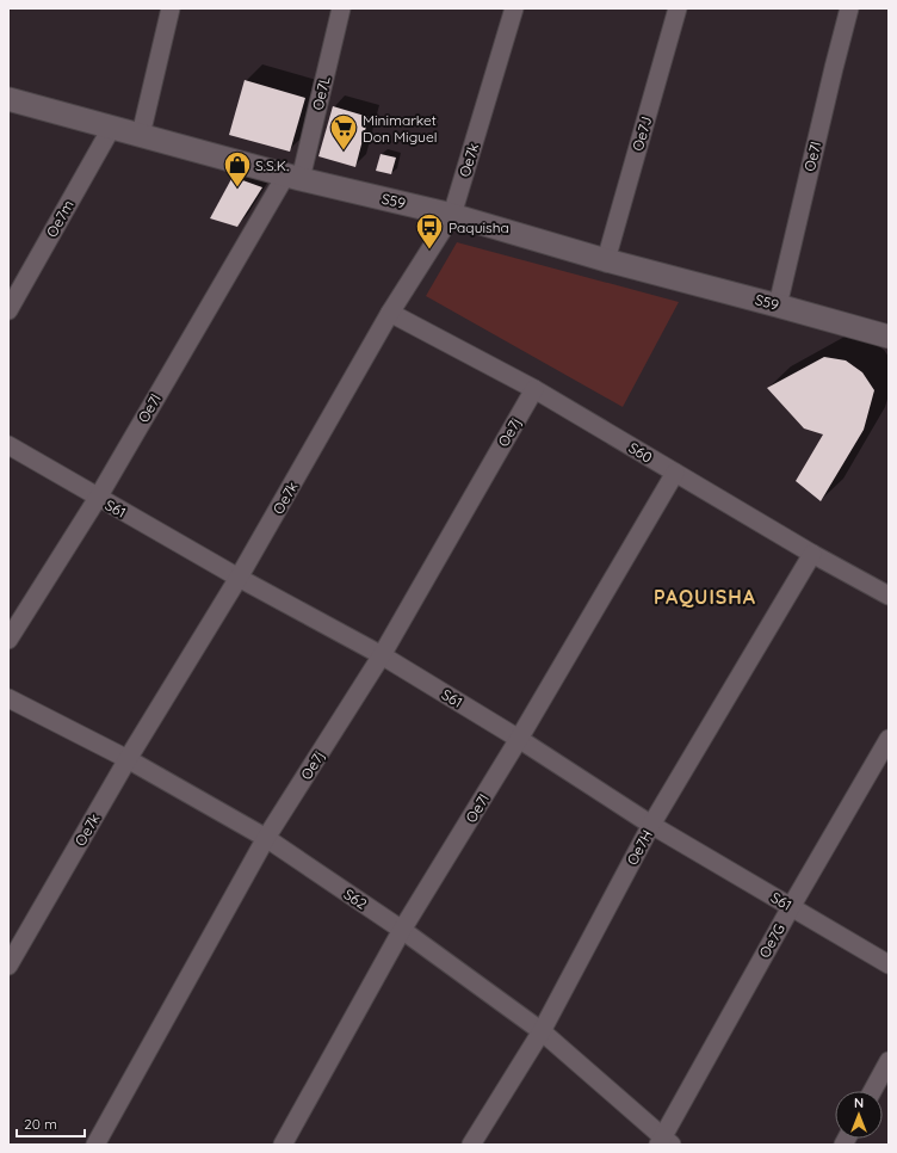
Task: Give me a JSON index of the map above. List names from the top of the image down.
{
  "streets": {
    "street": [
      "Oe7L",
      "Oe7J",
      "Oe7I",
      "Oe7k",
      "S59",
      "Oe7m",
      "Oe7l",
      "Oe7j",
      "S60",
      "S61",
      "Oe7H",
      "S62",
      "Oe7G"
    ]
  },
  "crossings": [
    ["Oe7L", "S59"],
    ["Oe7L", "Oe7l"],
    ["Oe7J", "S59"],
    ["Oe7I", "S59"],
    ["Oe7I", "S60"],
    ["Oe7I", "S61"],
    ["Oe7I", "S62"],
    ["Oe7k", "S59"],
    ["Oe7k", "S60"],
    ["Oe7k", "S61"],
    ["Oe7k", "S62"],
    ["S59", "Oe7m"],
    ["S59", "Oe7l"],
    ["Oe7l", "S61"],
    ["Oe7j", "S60"],
    ["Oe7j", "S61"],
    ["Oe7j", "S62"],
    ["S60", "Oe7H"],
    ["S61", "Oe7H"],
    ["S61", "Oe7G"],
    ["Oe7H", "S62"],
    ["S62", "Oe7G"]
  ],
  "districts": ["PAQUISHA"],
  "places": {
    "supermarket": ["Minimarket Don Miguel"],
    "shop": ["S.S.K."],
    "bus stop": ["Paquisha"]
  },
  "scale_bar": "20 m",
  "north": "top"
}
